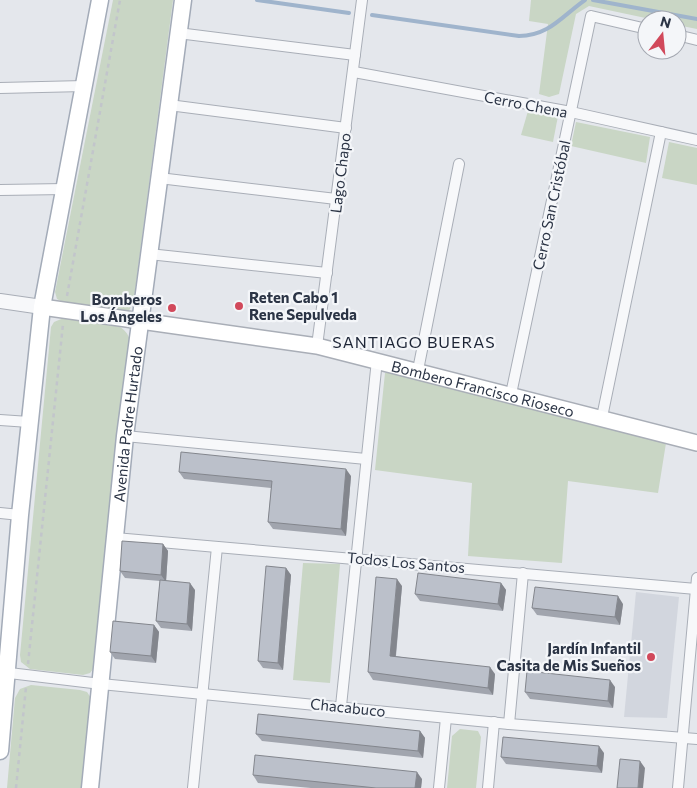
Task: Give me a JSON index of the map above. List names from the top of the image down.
{
  "streets": {
    "main road": ["Bombero Francisco Rioseco", "Avenida Padre Hurtado"],
    "street": [
      "Cerro Chena",
      "Lago Chapo",
      "Cerro San Cristóbal",
      "Todos Los Santos",
      "Chacabuco"
    ]
  },
  "crossings": [
    ["Cerro Chena", "Lago Chapo"],
    ["Cerro Chena", "Cerro San Cristóbal"],
    ["Lago Chapo", "Bombero Francisco Rioseco"],
    ["Cerro San Cristóbal", "Bombero Francisco Rioseco"],
    ["Bombero Francisco Rioseco", "Avenida Padre Hurtado"],
    ["Avenida Padre Hurtado", "Todos Los Santos"],
    ["Avenida Padre Hurtado", "Chacabuco"]
  ],
  "districts": ["SANTIAGO BUERAS"],
  "places": ["Reten Cabo 1 Rene Sepulveda", "Bomberos Los Ángeles", "Jardín Infantil Casita de Mis Sueños"],
  "north": "top"
}
